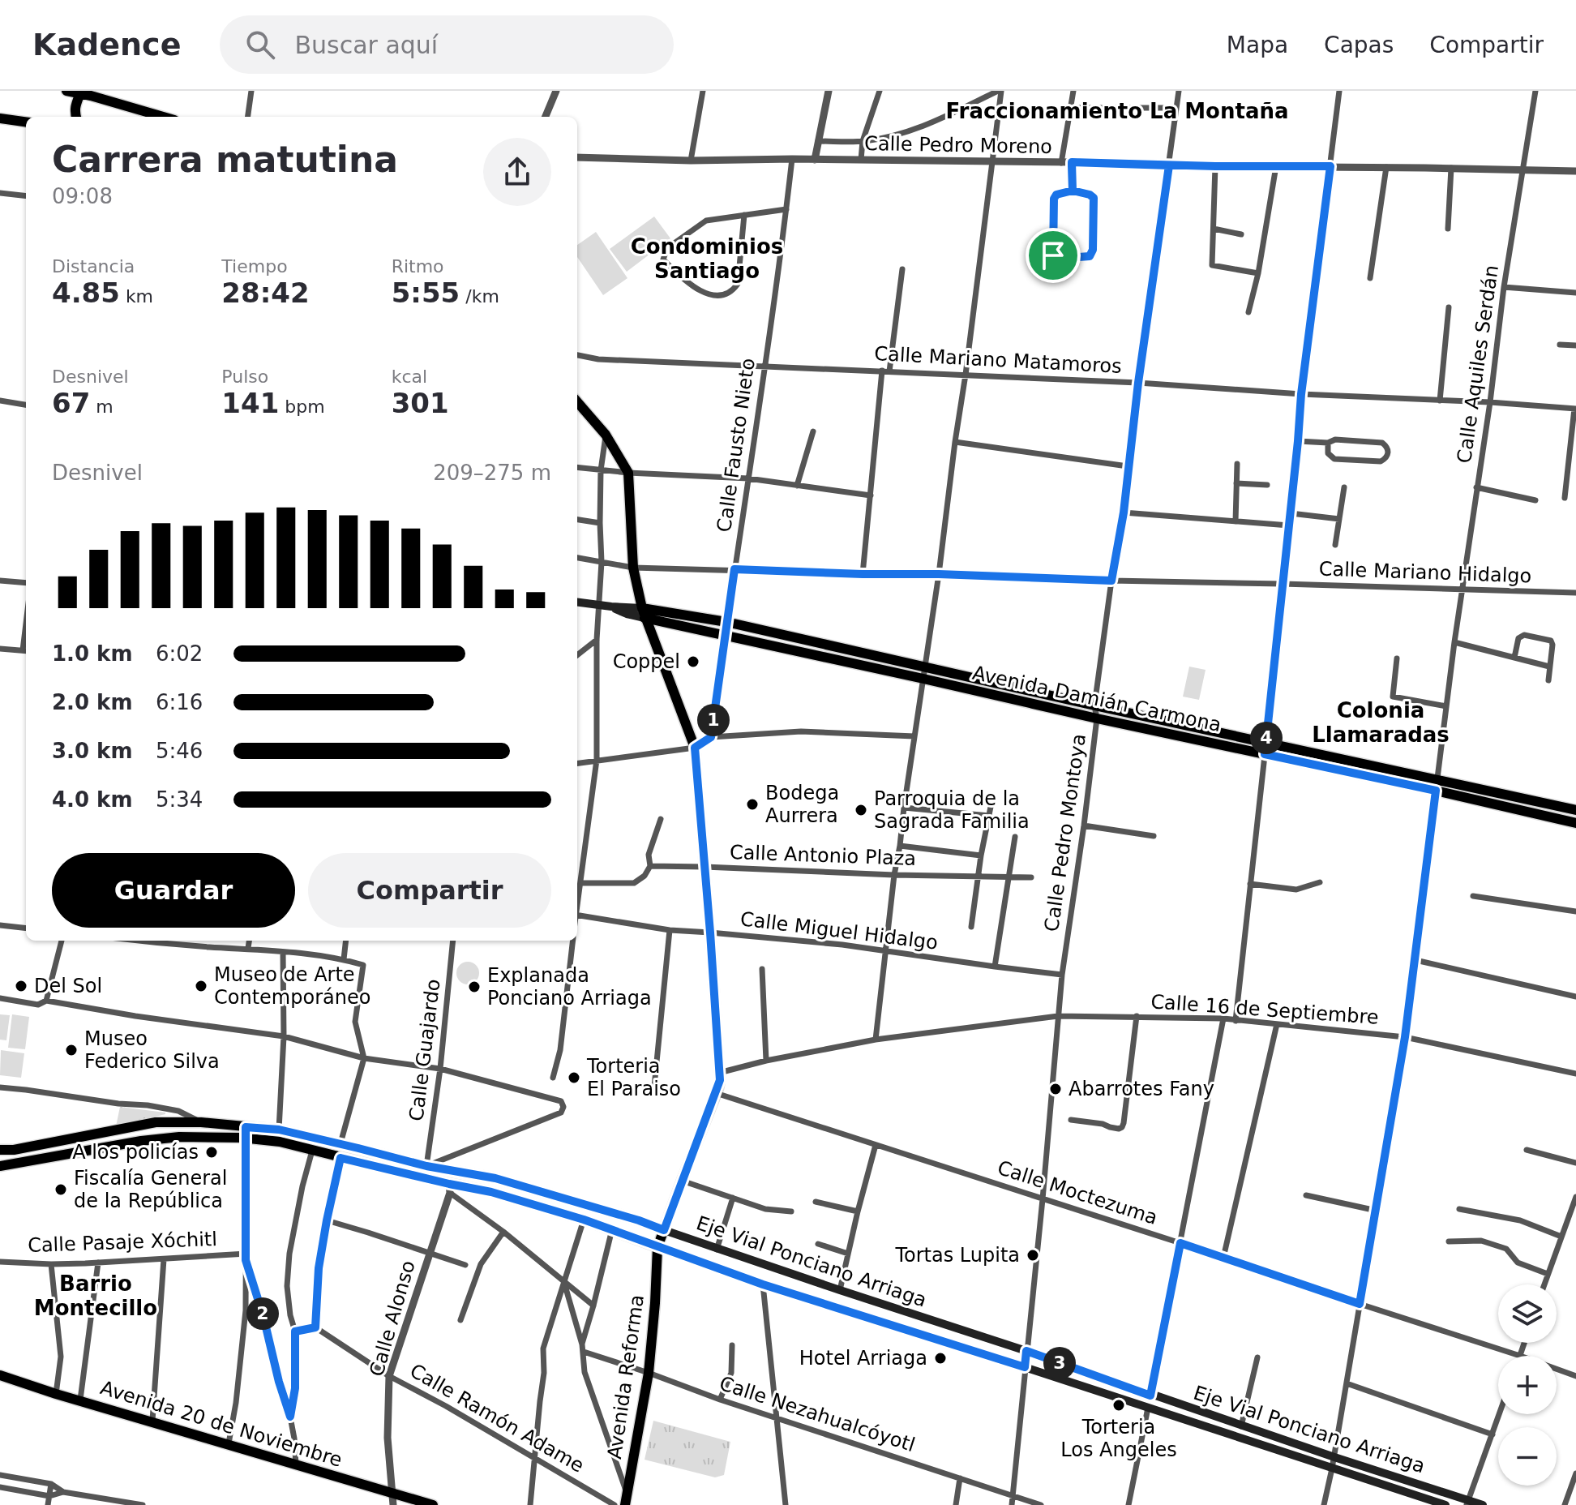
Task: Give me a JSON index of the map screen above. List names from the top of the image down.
{
  "streets": {
    "main road": [
      "Avenida Damián Carmona",
      "Eje Vial Ponciano Arriaga",
      "Avenida Reforma",
      "Avenida 20 de Noviembre"
    ],
    "street": [
      "Calle Pedro Moreno",
      "Calle Mariano Matamoros",
      "Calle Aquiles Serdán",
      "Calle Fausto Nieto",
      "Calle Mariano Hidalgo",
      "Calle Pedro Montoya",
      "Calle Antonio Plaza",
      "Calle Miguel Hidalgo",
      "Calle 16 de Septiembre",
      "Calle Guajardo",
      "Calle Moctezuma",
      "Calle Pasaje Xóchitl",
      "Calle Alonso",
      "Calle Nezahualcóyotl",
      "Calle Ramón Adame"
    ]
  },
  "crossings": [
    ["Calle Pedro Moreno", "Calle Aquiles Serdán"],
    ["Calle Pedro Moreno", "Calle Fausto Nieto"],
    ["Calle Pedro Moreno", "Calle Pedro Montoya"],
    ["Calle Mariano Matamoros", "Calle Aquiles Serdán"],
    ["Calle Mariano Matamoros", "Calle Fausto Nieto"],
    ["Calle Mariano Matamoros", "Calle Pedro Montoya"],
    ["Calle Aquiles Serdán", "Calle Mariano Hidalgo"],
    ["Calle Aquiles Serdán", "Avenida Damián Carmona"],
    ["Calle Aquiles Serdán", "Calle 16 de Septiembre"],
    ["Calle Aquiles Serdán", "Calle Moctezuma"],
    ["Calle Aquiles Serdán", "Eje Vial Ponciano Arriaga"],
    ["Calle Fausto Nieto", "Calle Mariano Hidalgo"],
    ["Calle Fausto Nieto", "Avenida Damián Carmona"],
    ["Calle Mariano Hidalgo", "Calle Pedro Montoya"],
    ["Calle Mariano Hidalgo", "Avenida Reforma"],
    ["Avenida Damián Carmona", "Calle Pedro Montoya"],
    ["Avenida Damián Carmona", "Avenida Reforma"],
    ["Calle Pedro Montoya", "Calle Miguel Hidalgo"],
    ["Calle Pedro Montoya", "Calle 16 de Septiembre"],
    ["Calle Pedro Montoya", "Calle Moctezuma"],
    ["Calle Pedro Montoya", "Eje Vial Ponciano Arriaga"],
    ["Calle Pedro Montoya", "Calle Nezahualcóyotl"],
    ["Calle Antonio Plaza", "Avenida Reforma"],
    ["Calle Miguel Hidalgo", "Avenida Reforma"],
    ["Calle 16 de Septiembre", "Avenida Reforma"],
    ["Calle Guajardo", "Eje Vial Ponciano Arriaga"],
    ["Calle Moctezuma", "Avenida Reforma"],
    ["Eje Vial Ponciano Arriaga", "Calle Alonso"],
    ["Eje Vial Ponciano Arriaga", "Avenida Reforma"],
    ["Calle Alonso", "Calle Ramón Adame"],
    ["Calle Alonso", "Avenida 20 de Noviembre"],
    ["Avenida Reforma", "Calle Nezahualcóyotl"]
  ],
  "districts": [
    "Fraccionamiento La Montaña",
    "Condominios Santiago",
    "Colonia Llamaradas",
    "Barrio Montecillo"
  ],
  "places": [
    "Coppel",
    "Bodega Aurrera",
    "Parroquia de la Sagrada Familia",
    "Del Sol",
    "Museo de Arte Contemporáneo",
    "Explanada Ponciano Arriaga",
    "Museo Federico Silva",
    "Torteria El Paraiso",
    "Abarrotes Fany",
    "A los policías",
    "Fiscalía General de la República",
    "Tortas Lupita",
    "Hotel Arriaga",
    "Torteria Los Angeles"
  ],
  "page": {
    "header": "Kadence",
    "search": "Buscar aquí",
    "nav": ["Mapa", "Capas", "Compartir"],
    "heading": ["Carrera matutina", "09:08"],
    "stats": [
      ["Distancia", "4.85 km"],
      ["Tiempo", "28:42"],
      ["Ritmo", "5:55 /km"],
      ["Desnivel", "67 m"],
      ["Pulso", "141 bpm"],
      ["kcal", "301"]
    ],
    "chart": ["Desnivel", "209–275 m"],
    "list": [
      {
        "name": "1.0 km",
        "note": "6:02"
      },
      {
        "name": "2.0 km",
        "note": "6:16"
      },
      {
        "name": "3.0 km",
        "note": "5:46"
      },
      {
        "name": "4.0 km",
        "note": "5:34"
      }
    ],
    "pins": [
      "1",
      "4",
      "2",
      "3"
    ],
    "buttons": ["Guardar", "Compartir"],
    "map_buttons": ["+", "−"]
  }
}
